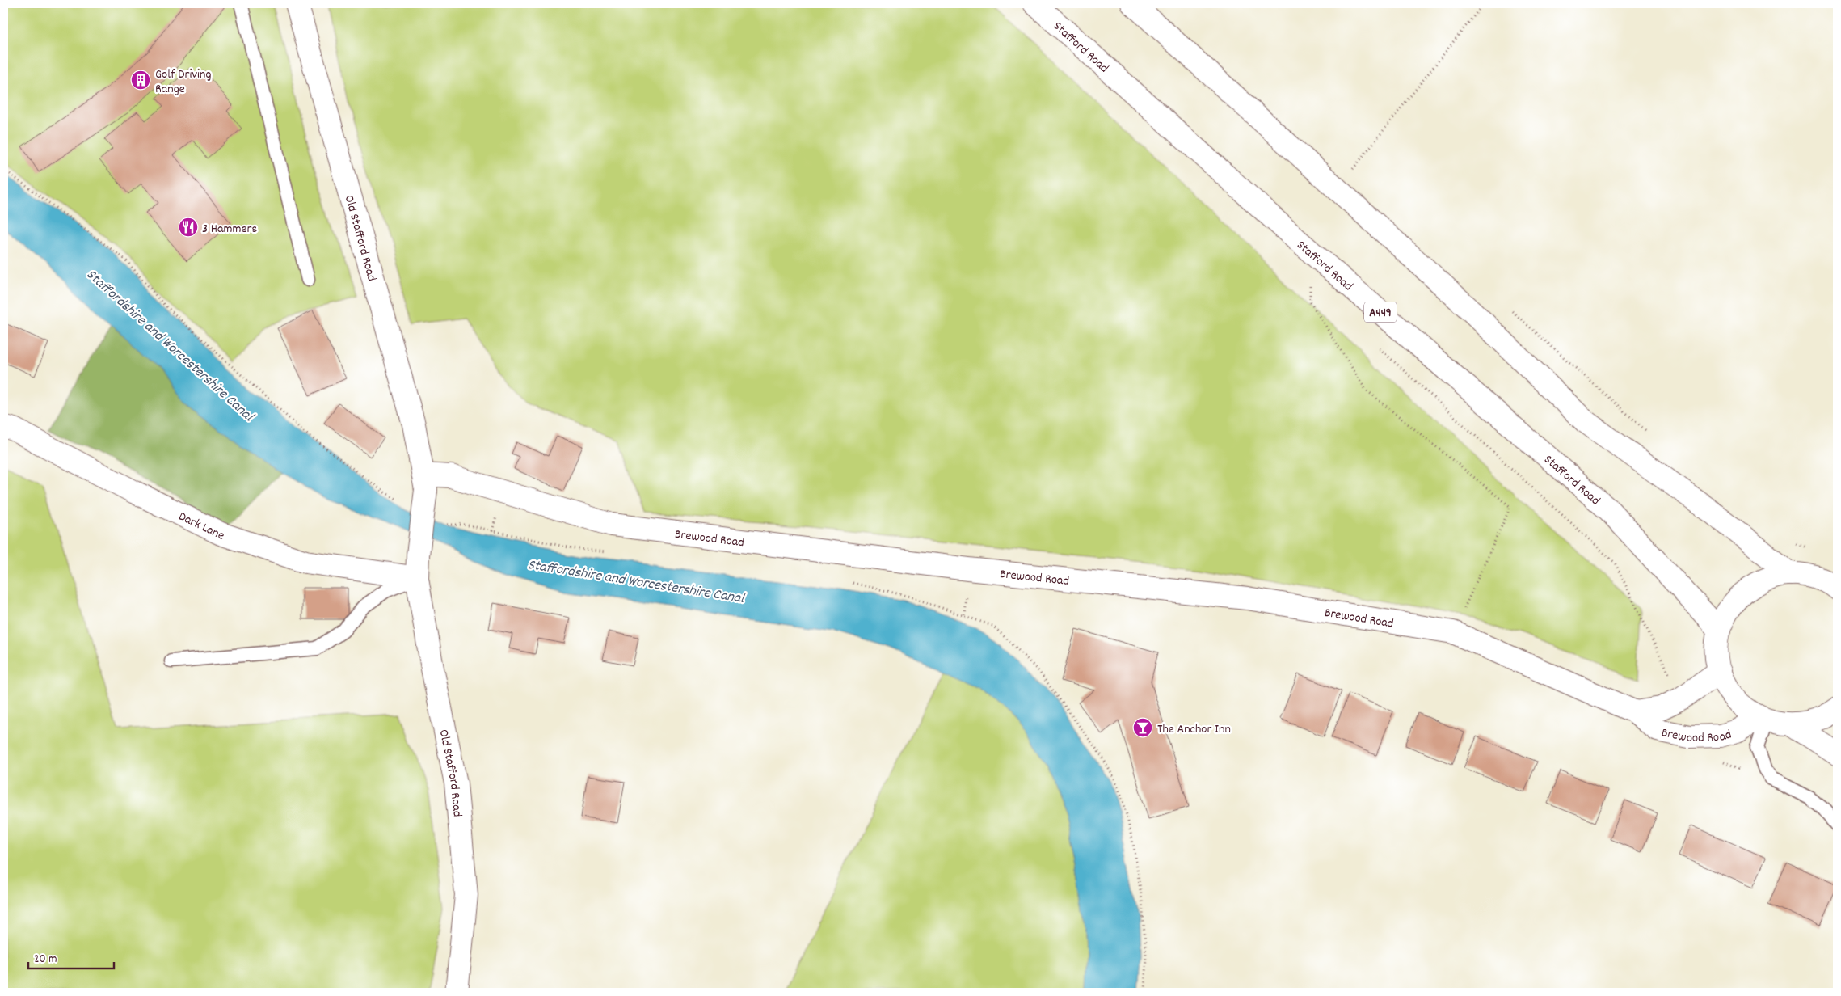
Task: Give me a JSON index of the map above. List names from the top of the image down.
{
  "streets": {
    "main road": [
      "Stafford Road",
      "Old Stafford Road",
      "A449",
      "Dark Lane",
      "Brewood Road"
    ]
  },
  "crossings": [
    ["Old Stafford Road", "Dark Lane"],
    ["Old Stafford Road", "Brewood Road"]
  ],
  "water": ["Staffordshire and Worcestershire Canal"],
  "places": {
    "building": ["Golf Driving Range"],
    "restaurant": ["3 Hammers"],
    "bar": ["The Anchor Inn"]
  },
  "scale_bar": "20 m"
}
